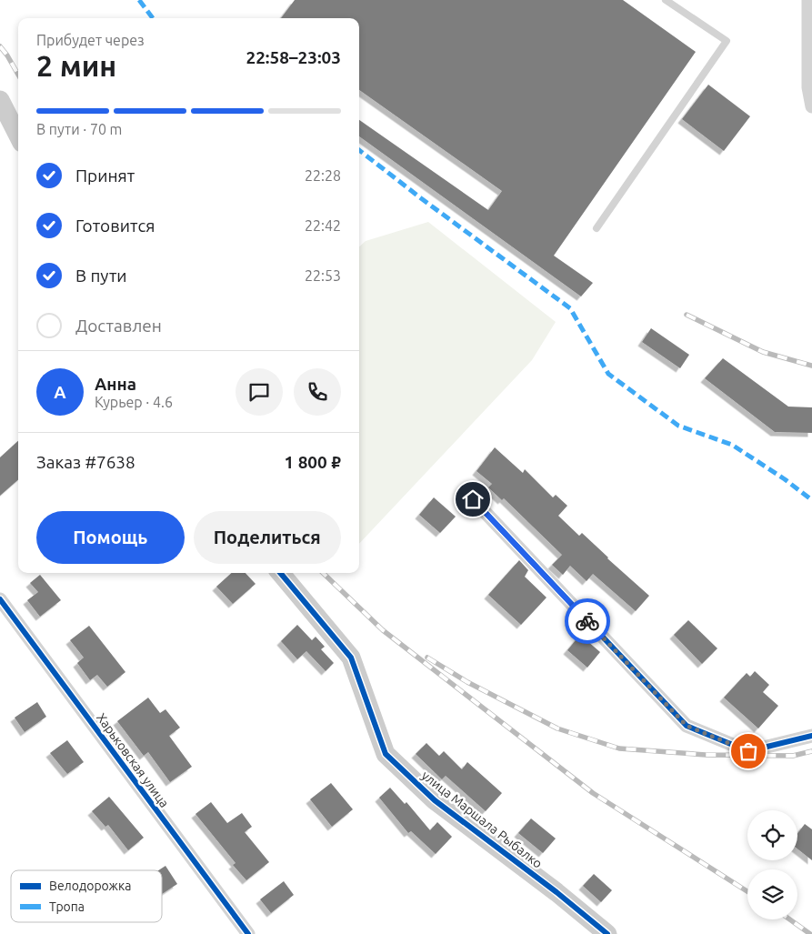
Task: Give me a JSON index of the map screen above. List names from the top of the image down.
{
  "streets": {
    "street": ["Харьковская улица", "улица Маршала Рыбалко"]
  },
  "legend": ["Велодорожка", "Тропа"],
  "page": {
    "heading": ["2 мин", "Прибудет через", "22:58–23:03"],
    "panel": [
      "Анна",
      "Курьер · 4.6",
      "Заказ #7638",
      "1 800 ₽"
    ],
    "bar": "В пути · 70 m",
    "list": [
      ["Принят", "22:28"],
      ["Готовится", "22:42"],
      ["В пути", "22:53"],
      "Доставлен"
    ],
    "round": "А",
    "buttons": ["Помощь", "Поделиться"]
  }
}
